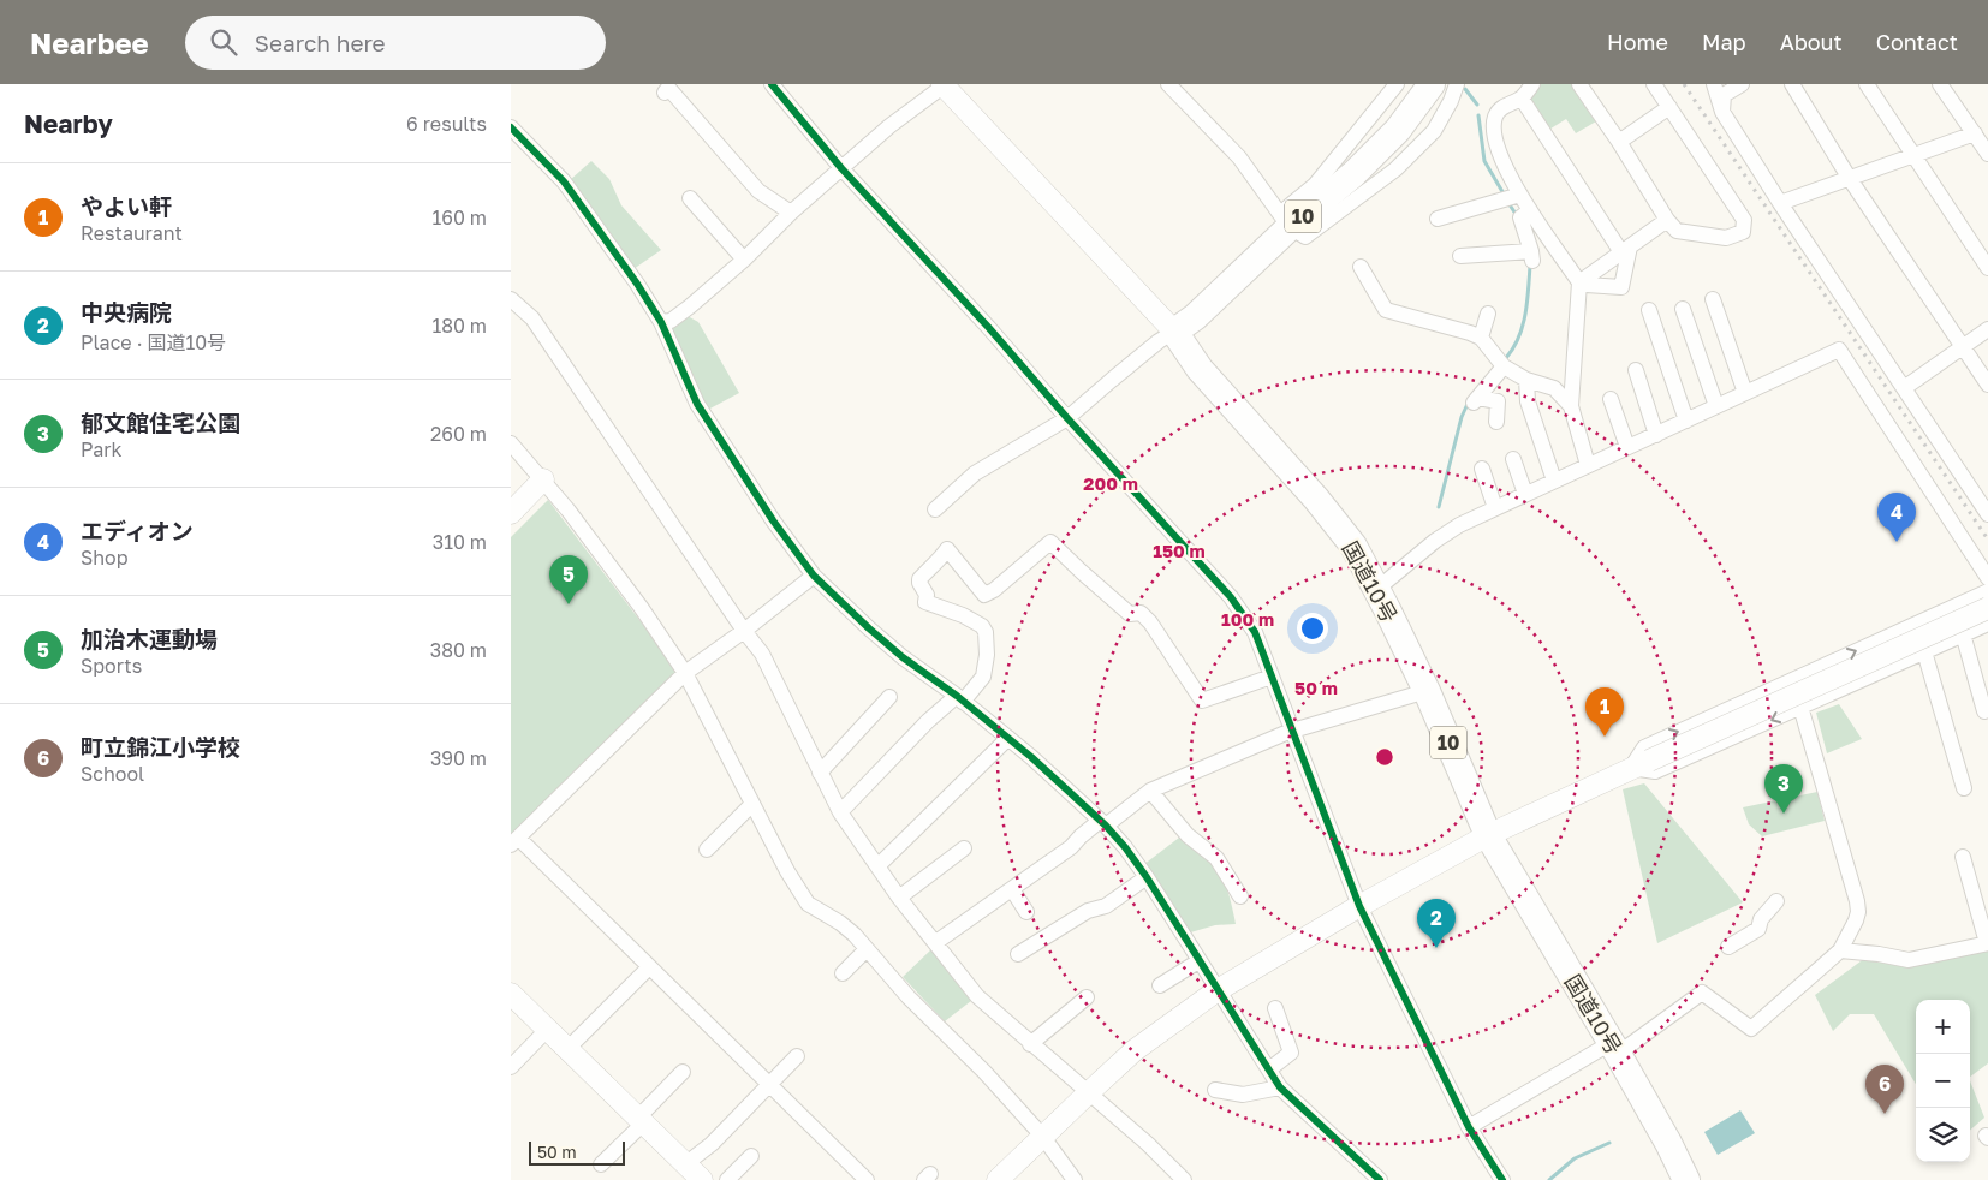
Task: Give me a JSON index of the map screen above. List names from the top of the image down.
{
  "streets": {
    "highway": ["10", "国道10号"]
  },
  "crossings": [
    ["10", "国道10号"]
  ],
  "scale_bar": "50 m",
  "page": {
    "header": "Nearbee",
    "search": "Search here",
    "nav": [
      "Home",
      "Map",
      "About",
      "Contact"
    ],
    "heading": ["Nearby", "6 results"],
    "list": [
      {
        "mark": "1",
        "name": "やよい軒",
        "note": "Restaurant",
        "value": "160 m"
      },
      {
        "mark": "2",
        "name": "中央病院",
        "note": "Place · 国道10号",
        "value": "180 m"
      },
      {
        "mark": "3",
        "name": "郁文館住宅公園",
        "note": "Park",
        "value": "260 m"
      },
      {
        "mark": "4",
        "name": "エディオン",
        "note": "Shop",
        "value": "310 m"
      },
      {
        "mark": "5",
        "name": "加治木運動場",
        "note": "Sports",
        "value": "380 m"
      },
      {
        "mark": "6",
        "name": "町立錦江小学校",
        "note": "School",
        "value": "390 m"
      }
    ],
    "pins": [
      "4",
      "5",
      "1",
      "3",
      "2",
      "6"
    ],
    "map_buttons": ["+", "−"],
    "scale": "50 m"
  },
  "rings": [
    "200 m",
    "150 m",
    "100 m",
    "50 m"
  ]
}
